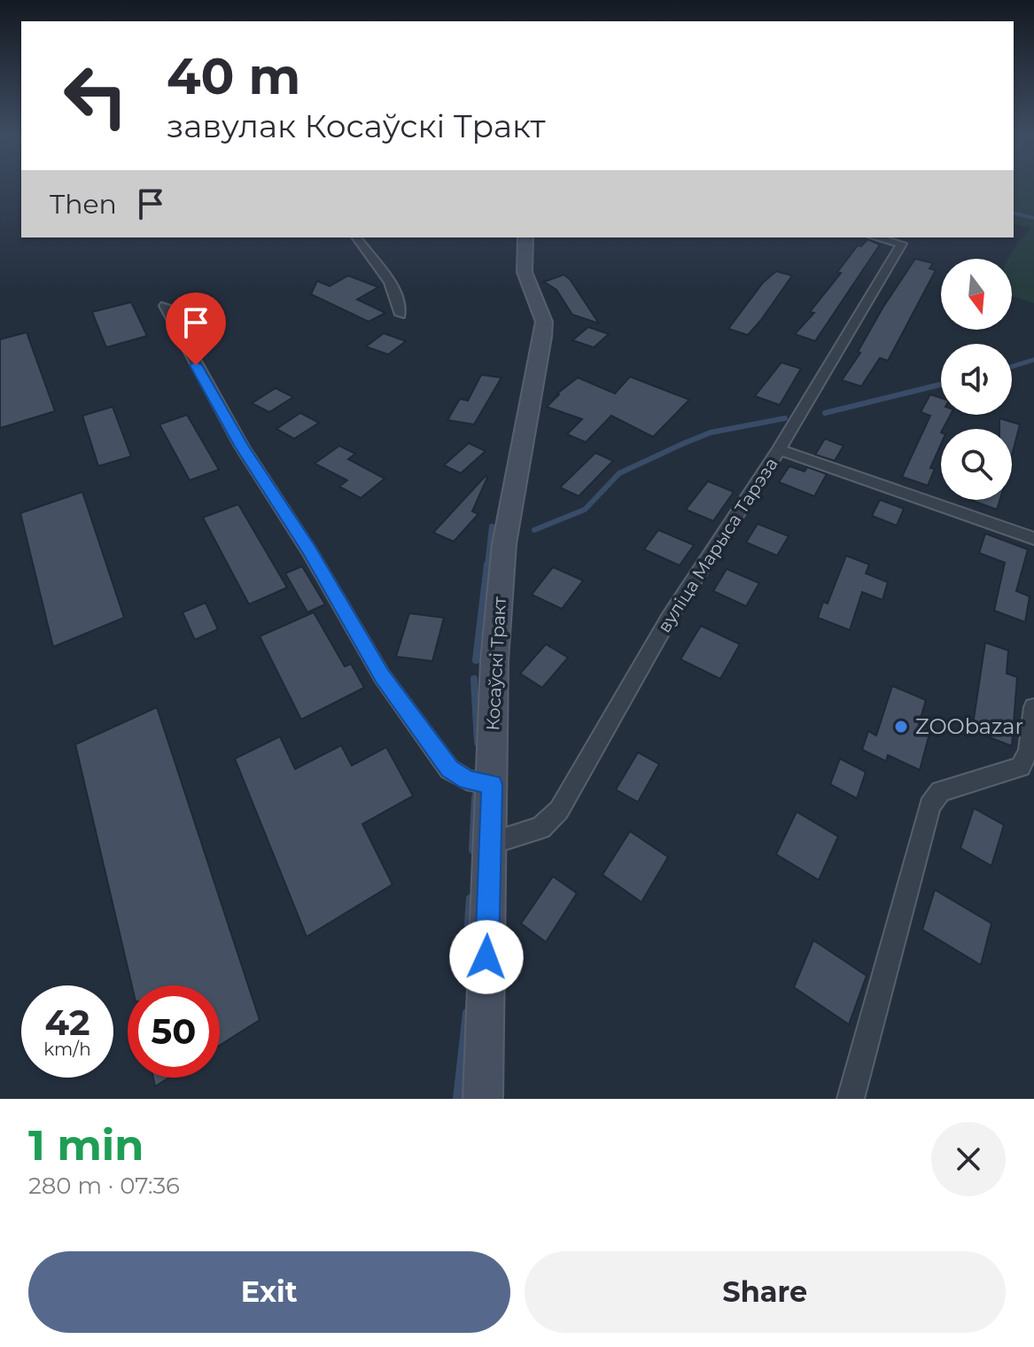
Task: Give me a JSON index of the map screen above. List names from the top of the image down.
{
  "streets": {
    "main road": ["Косаўскі Тракт"],
    "street": ["вуліца Марыса Тарэза"]
  },
  "crossings": [
    ["вуліца Марыса Тарэза", "Косаўскі Тракт"]
  ],
  "places": ["ZOObazar"],
  "north": "bottom",
  "page": {
    "turn": ["40 m", "завулак Косаўскі Тракт"],
    "then": "Then",
    "speed": "42 km/h",
    "limit": "50",
    "heading": ["1 min", "280 m · 07:36"],
    "buttons": ["Exit", "Share"]
  }
}
